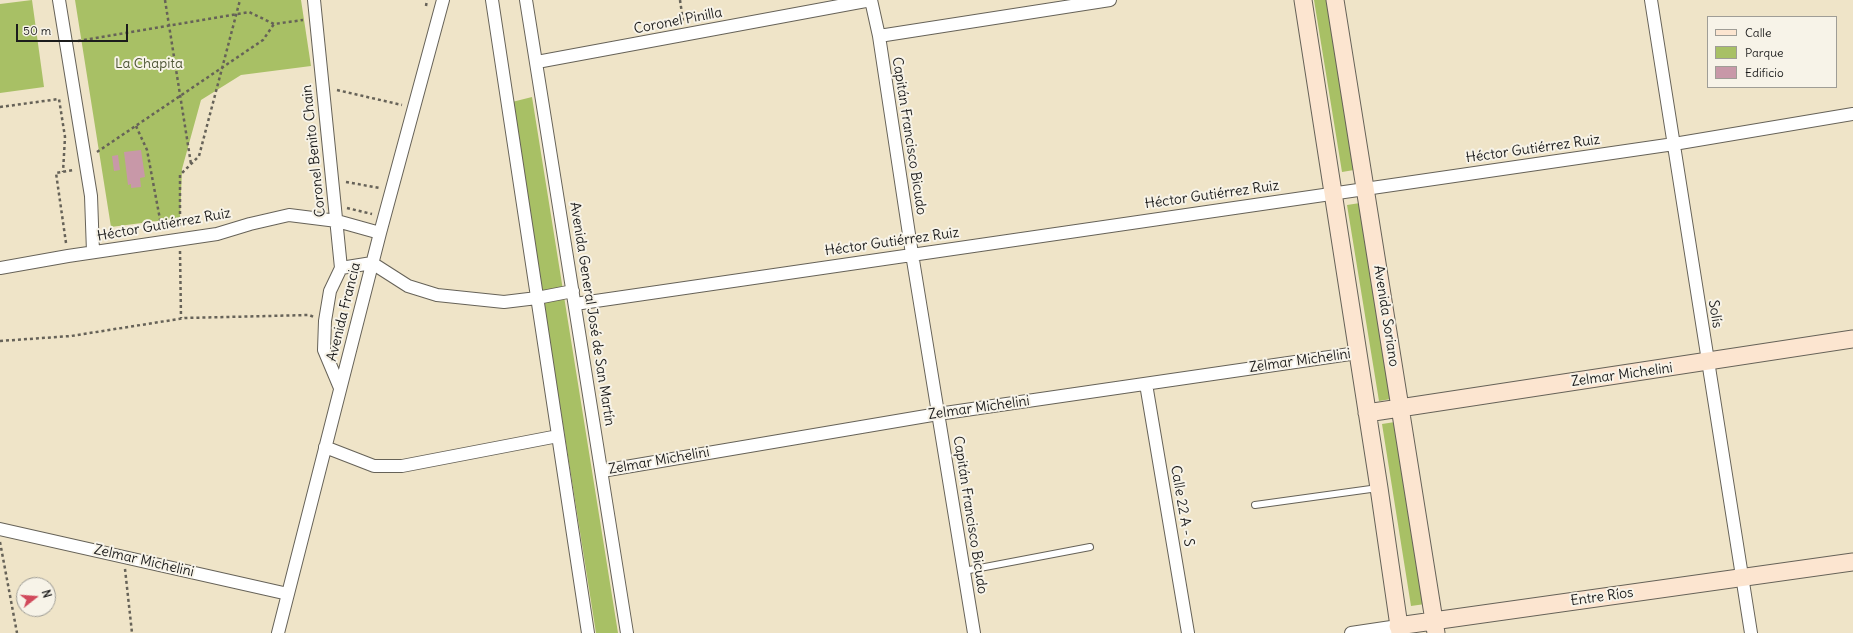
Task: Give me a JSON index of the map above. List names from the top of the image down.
{
  "streets": {
    "street": [
      "Coronel Pinilla",
      "Capitán Francisco Bicudo",
      "Héctor Gutiérrez Ruiz",
      "Coronel Benito Chain",
      "Avenida Francia",
      "Avenida General José de San Martín",
      "Solís",
      "Avenida Soriano",
      "Zelmar Michelini",
      "Calle 22 A - S",
      "Entre Ríos"
    ]
  },
  "crossings": [
    ["Coronel Pinilla", "Capitán Francisco Bicudo"],
    ["Coronel Pinilla", "Avenida General José de San Martín"],
    ["Capitán Francisco Bicudo", "Héctor Gutiérrez Ruiz"],
    ["Capitán Francisco Bicudo", "Zelmar Michelini"],
    ["Héctor Gutiérrez Ruiz", "Coronel Benito Chain"],
    ["Héctor Gutiérrez Ruiz", "Avenida Francia"],
    ["Héctor Gutiérrez Ruiz", "Avenida General José de San Martín"],
    ["Héctor Gutiérrez Ruiz", "Solís"],
    ["Héctor Gutiérrez Ruiz", "Avenida Soriano"],
    ["Avenida Francia", "Zelmar Michelini"],
    ["Avenida General José de San Martín", "Zelmar Michelini"],
    ["Solís", "Zelmar Michelini"],
    ["Solís", "Entre Ríos"],
    ["Avenida Soriano", "Zelmar Michelini"],
    ["Avenida Soriano", "Entre Ríos"],
    ["Zelmar Michelini", "Calle 22 A - S"]
  ],
  "parks": ["La Chapita"],
  "legend": ["Calle", "Parque", "Edificio"],
  "scale_bar": "50 m",
  "north": "right"
}
